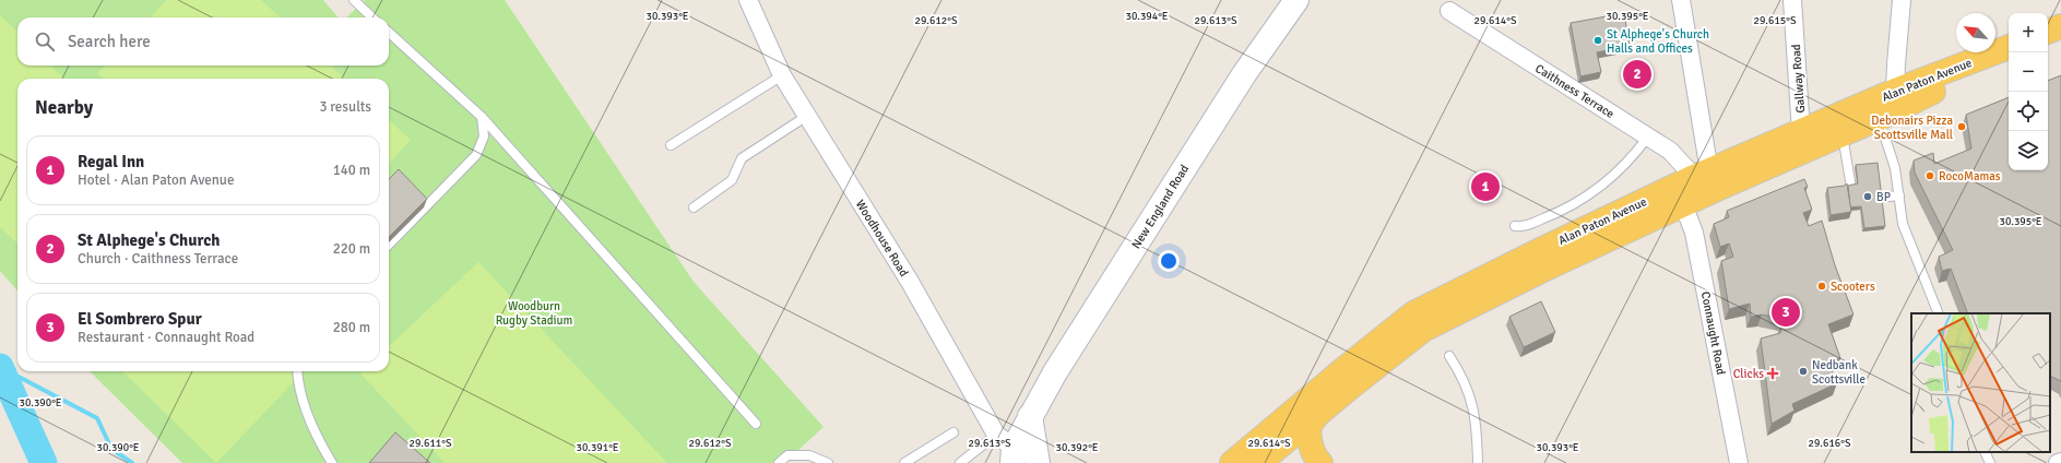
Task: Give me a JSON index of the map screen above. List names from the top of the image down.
{
  "streets": {
    "main road": ["Alan Paton Avenue"],
    "street": [
      "Gallway Road",
      "Caithness Terrace",
      "New England Road",
      "Woodhouse Road",
      "Connaught Road"
    ]
  },
  "crossings": [
    ["Gallway Road", "Alan Paton Avenue"],
    ["Alan Paton Avenue", "Caithness Terrace"],
    ["Alan Paton Avenue", "Connaught Road"],
    ["New England Road", "Woodhouse Road"]
  ],
  "parks": ["Woodburn Rugby Stadium"],
  "places": {
    "other": [
      "St Alphege's Church Halls and Offices",
      "Debonairs Pizza Scottsville Mall",
      "RocoMamas",
      "BP",
      "Scooters",
      "Nedbank Scottsville"
    ],
    "health": ["Clicks"]
  },
  "north": "top left",
  "page": {
    "map_buttons": ["+", "−"],
    "search": "Search here",
    "pins": ["2", "1", "3"],
    "heading": ["Nearby", "3 results"],
    "list": [
      {
        "mark": "1",
        "name": "Regal Inn",
        "note": "Hotel · Alan Paton Avenue",
        "value": "140 m"
      },
      {
        "mark": "2",
        "name": "St Alphege's Church",
        "note": "Church · Caithness Terrace",
        "value": "220 m"
      },
      {
        "mark": "3",
        "name": "El Sombrero Spur",
        "note": "Restaurant · Connaught Road",
        "value": "280 m"
      }
    ]
  },
  "coordinates": [
    "30.393°E",
    "30.394°E",
    "30.395°E",
    "29.612°S",
    "29.613°S",
    "29.614°S",
    "29.615°S",
    "30.390°E",
    "29.611°S",
    "29.616°S",
    "30.391°E",
    "30.392°E"
  ]
}
